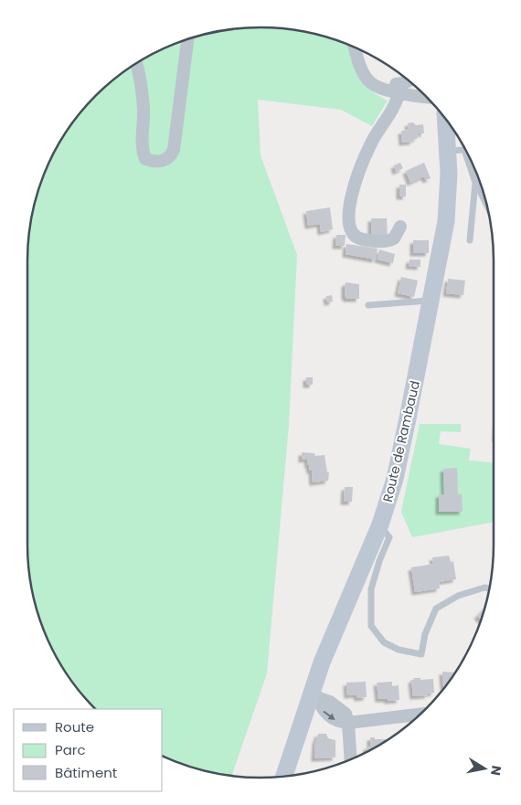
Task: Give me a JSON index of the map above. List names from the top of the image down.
{
  "streets": {
    "street": ["Route de Rambaud"]
  },
  "legend": ["Route", "Parc", "Bâtiment"],
  "north": "right"
}
